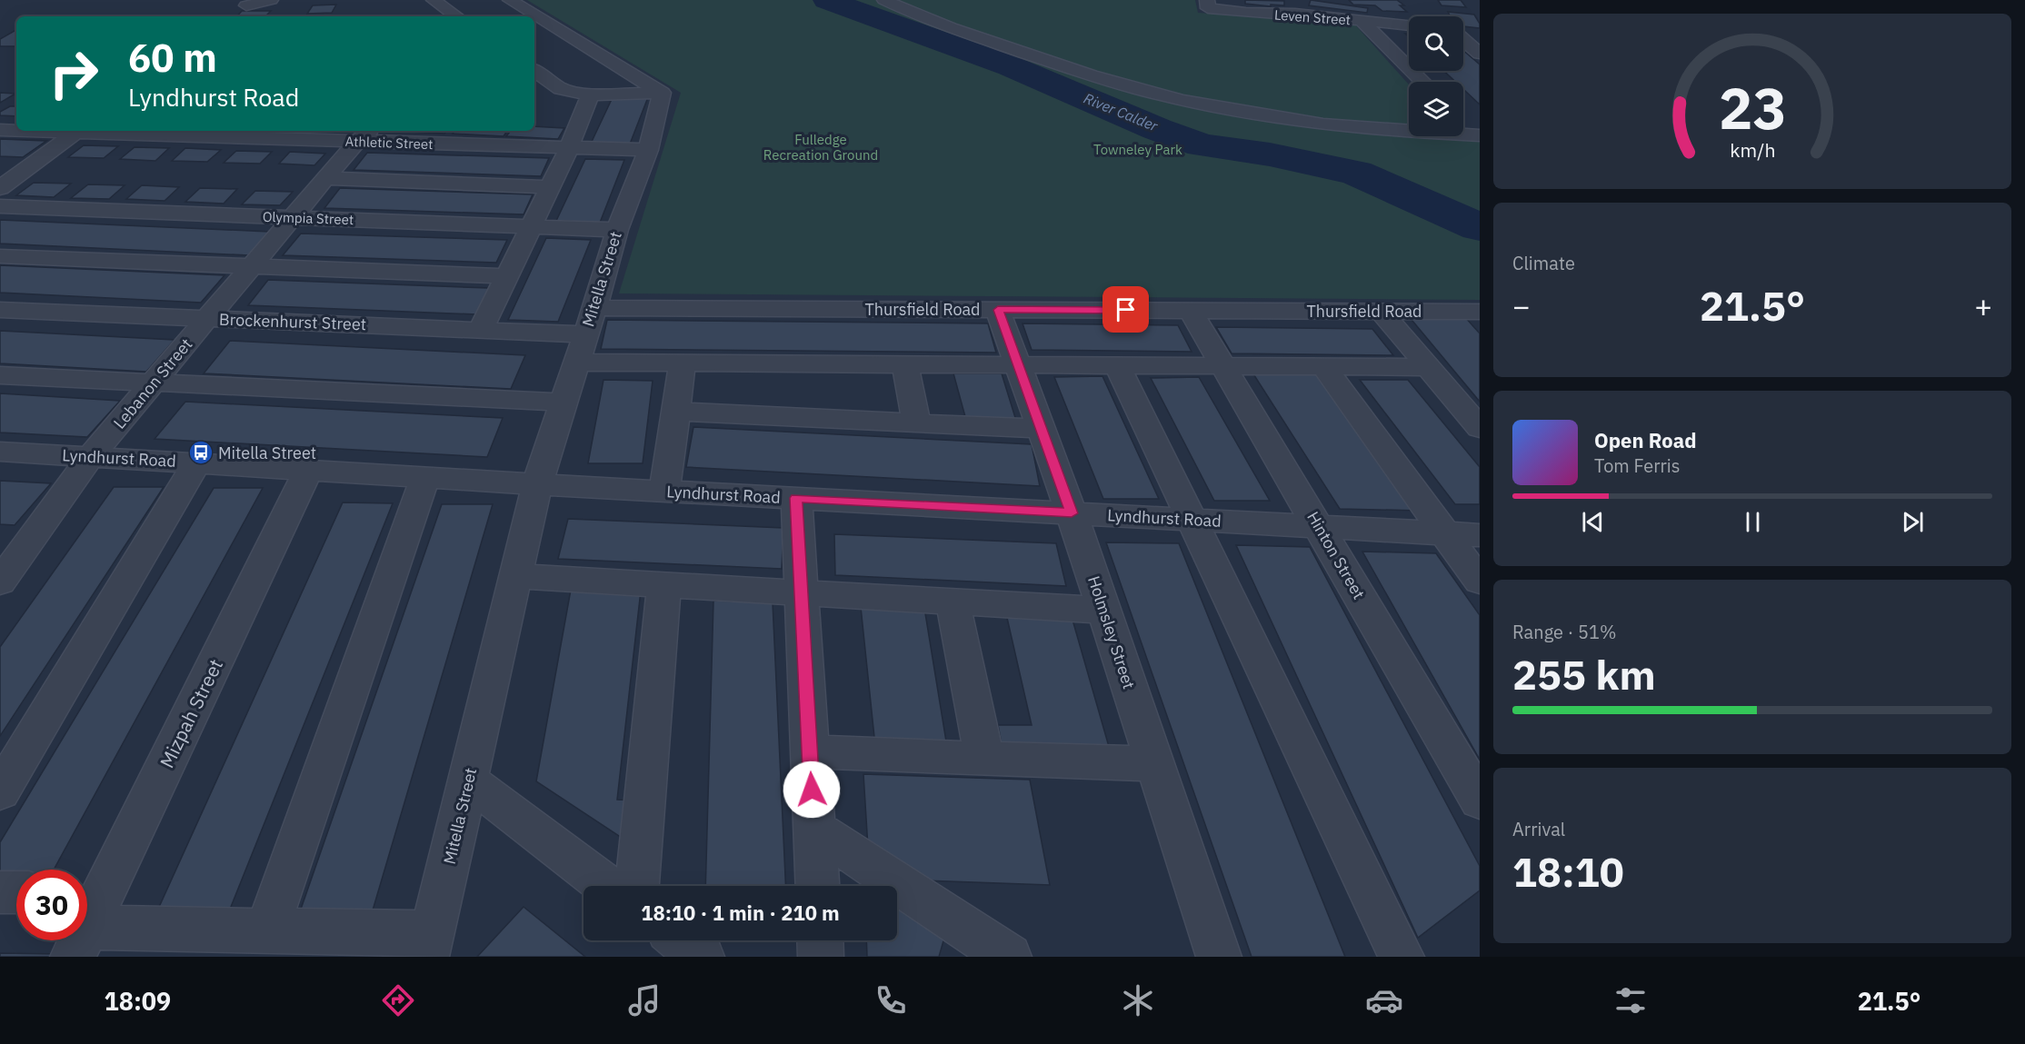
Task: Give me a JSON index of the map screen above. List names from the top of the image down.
{
  "streets": {
    "street": [
      "Leven Street",
      "Athletic Street",
      "Olympia Street",
      "Mitella Street",
      "Thursfield Road",
      "Brockenhurst Street",
      "Lebanon Street",
      "Lyndhurst Road",
      "Hinton Street",
      "Holmsley Street",
      "Mizpah Street"
    ]
  },
  "crossings": [
    ["Athletic Street", "Mitella Street"],
    ["Athletic Street", "Lebanon Street"],
    ["Olympia Street", "Mitella Street"],
    ["Olympia Street", "Lebanon Street"],
    ["Mitella Street", "Thursfield Road"],
    ["Mitella Street", "Brockenhurst Street"],
    ["Mitella Street", "Lyndhurst Road"],
    ["Thursfield Road", "Hinton Street"],
    ["Thursfield Road", "Holmsley Street"],
    ["Brockenhurst Street", "Lebanon Street"],
    ["Lebanon Street", "Lyndhurst Road"],
    ["Lyndhurst Road", "Hinton Street"],
    ["Lyndhurst Road", "Holmsley Street"],
    ["Lyndhurst Road", "Mizpah Street"]
  ],
  "water": ["River Calder"],
  "parks": ["Fulledge Recreation Ground", "Towneley Park"],
  "places": {
    "bus stop": ["Mitella Street"]
  },
  "page": {
    "turn": ["60 m", "Lyndhurst Road"],
    "tile": [
      "Climate",
      ["Range · 51%", "255 km"],
      ["Arrival", "18:10"]
    ],
    "heat": ["−", "21.5°", "+"],
    "song": ["Open Road", "Tom Ferris"],
    "limit": "30",
    "trip": "18:10 · 1 min · 210 m",
    "tabs": ["18:09", "21.5°"],
    "gauge": ["23", "km/h"]
  }
}
